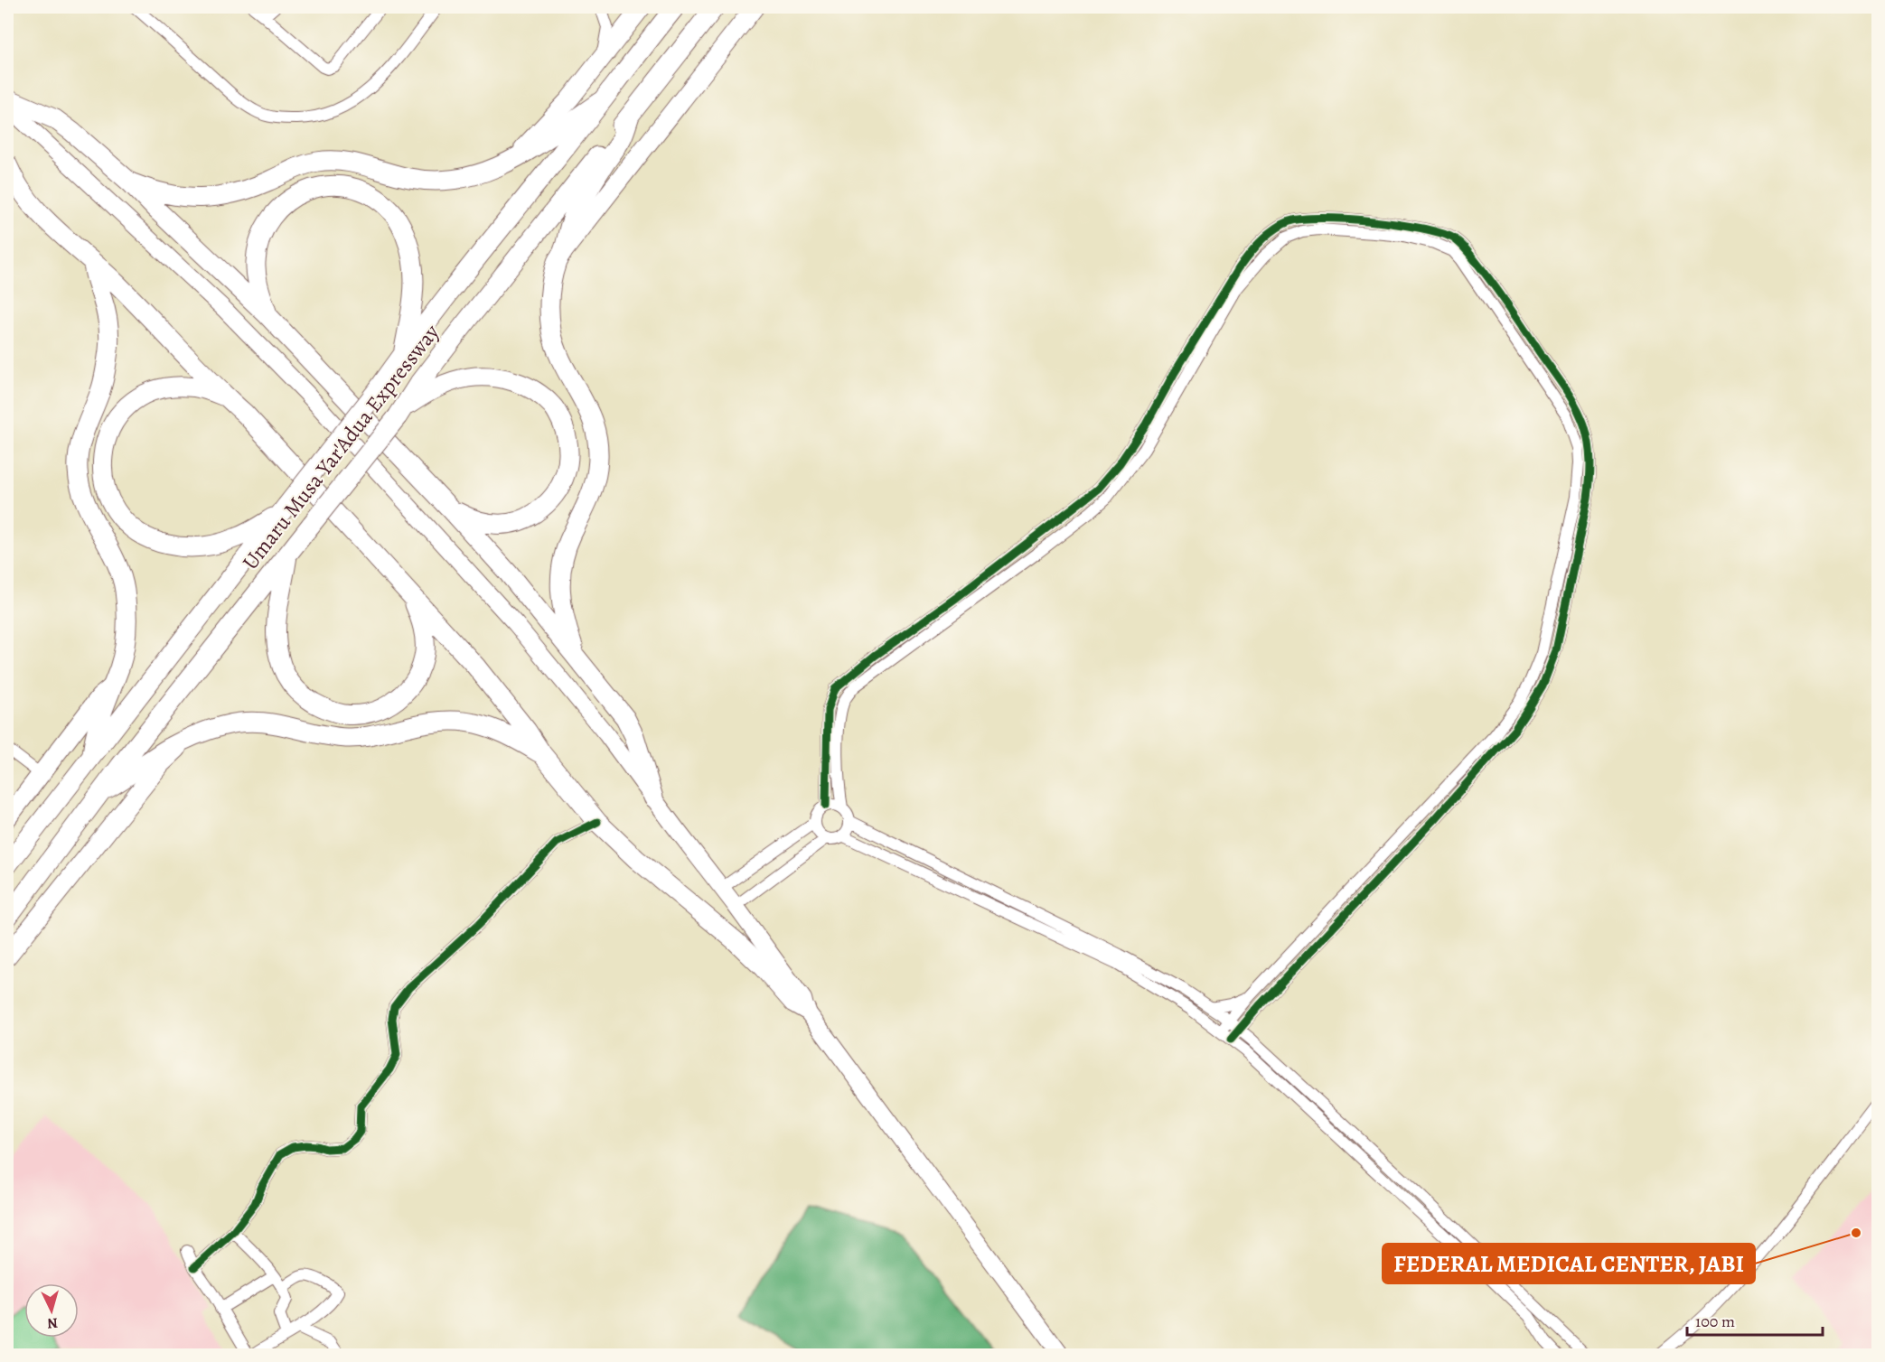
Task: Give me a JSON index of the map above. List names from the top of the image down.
{
  "streets": {
    "highway": ["Umaru Musa Yar'Adua Expressway"]
  },
  "places": ["FEDERAL MEDICAL CENTER, JABI"],
  "scale_bar": "100 m",
  "north": "bottom"
}
